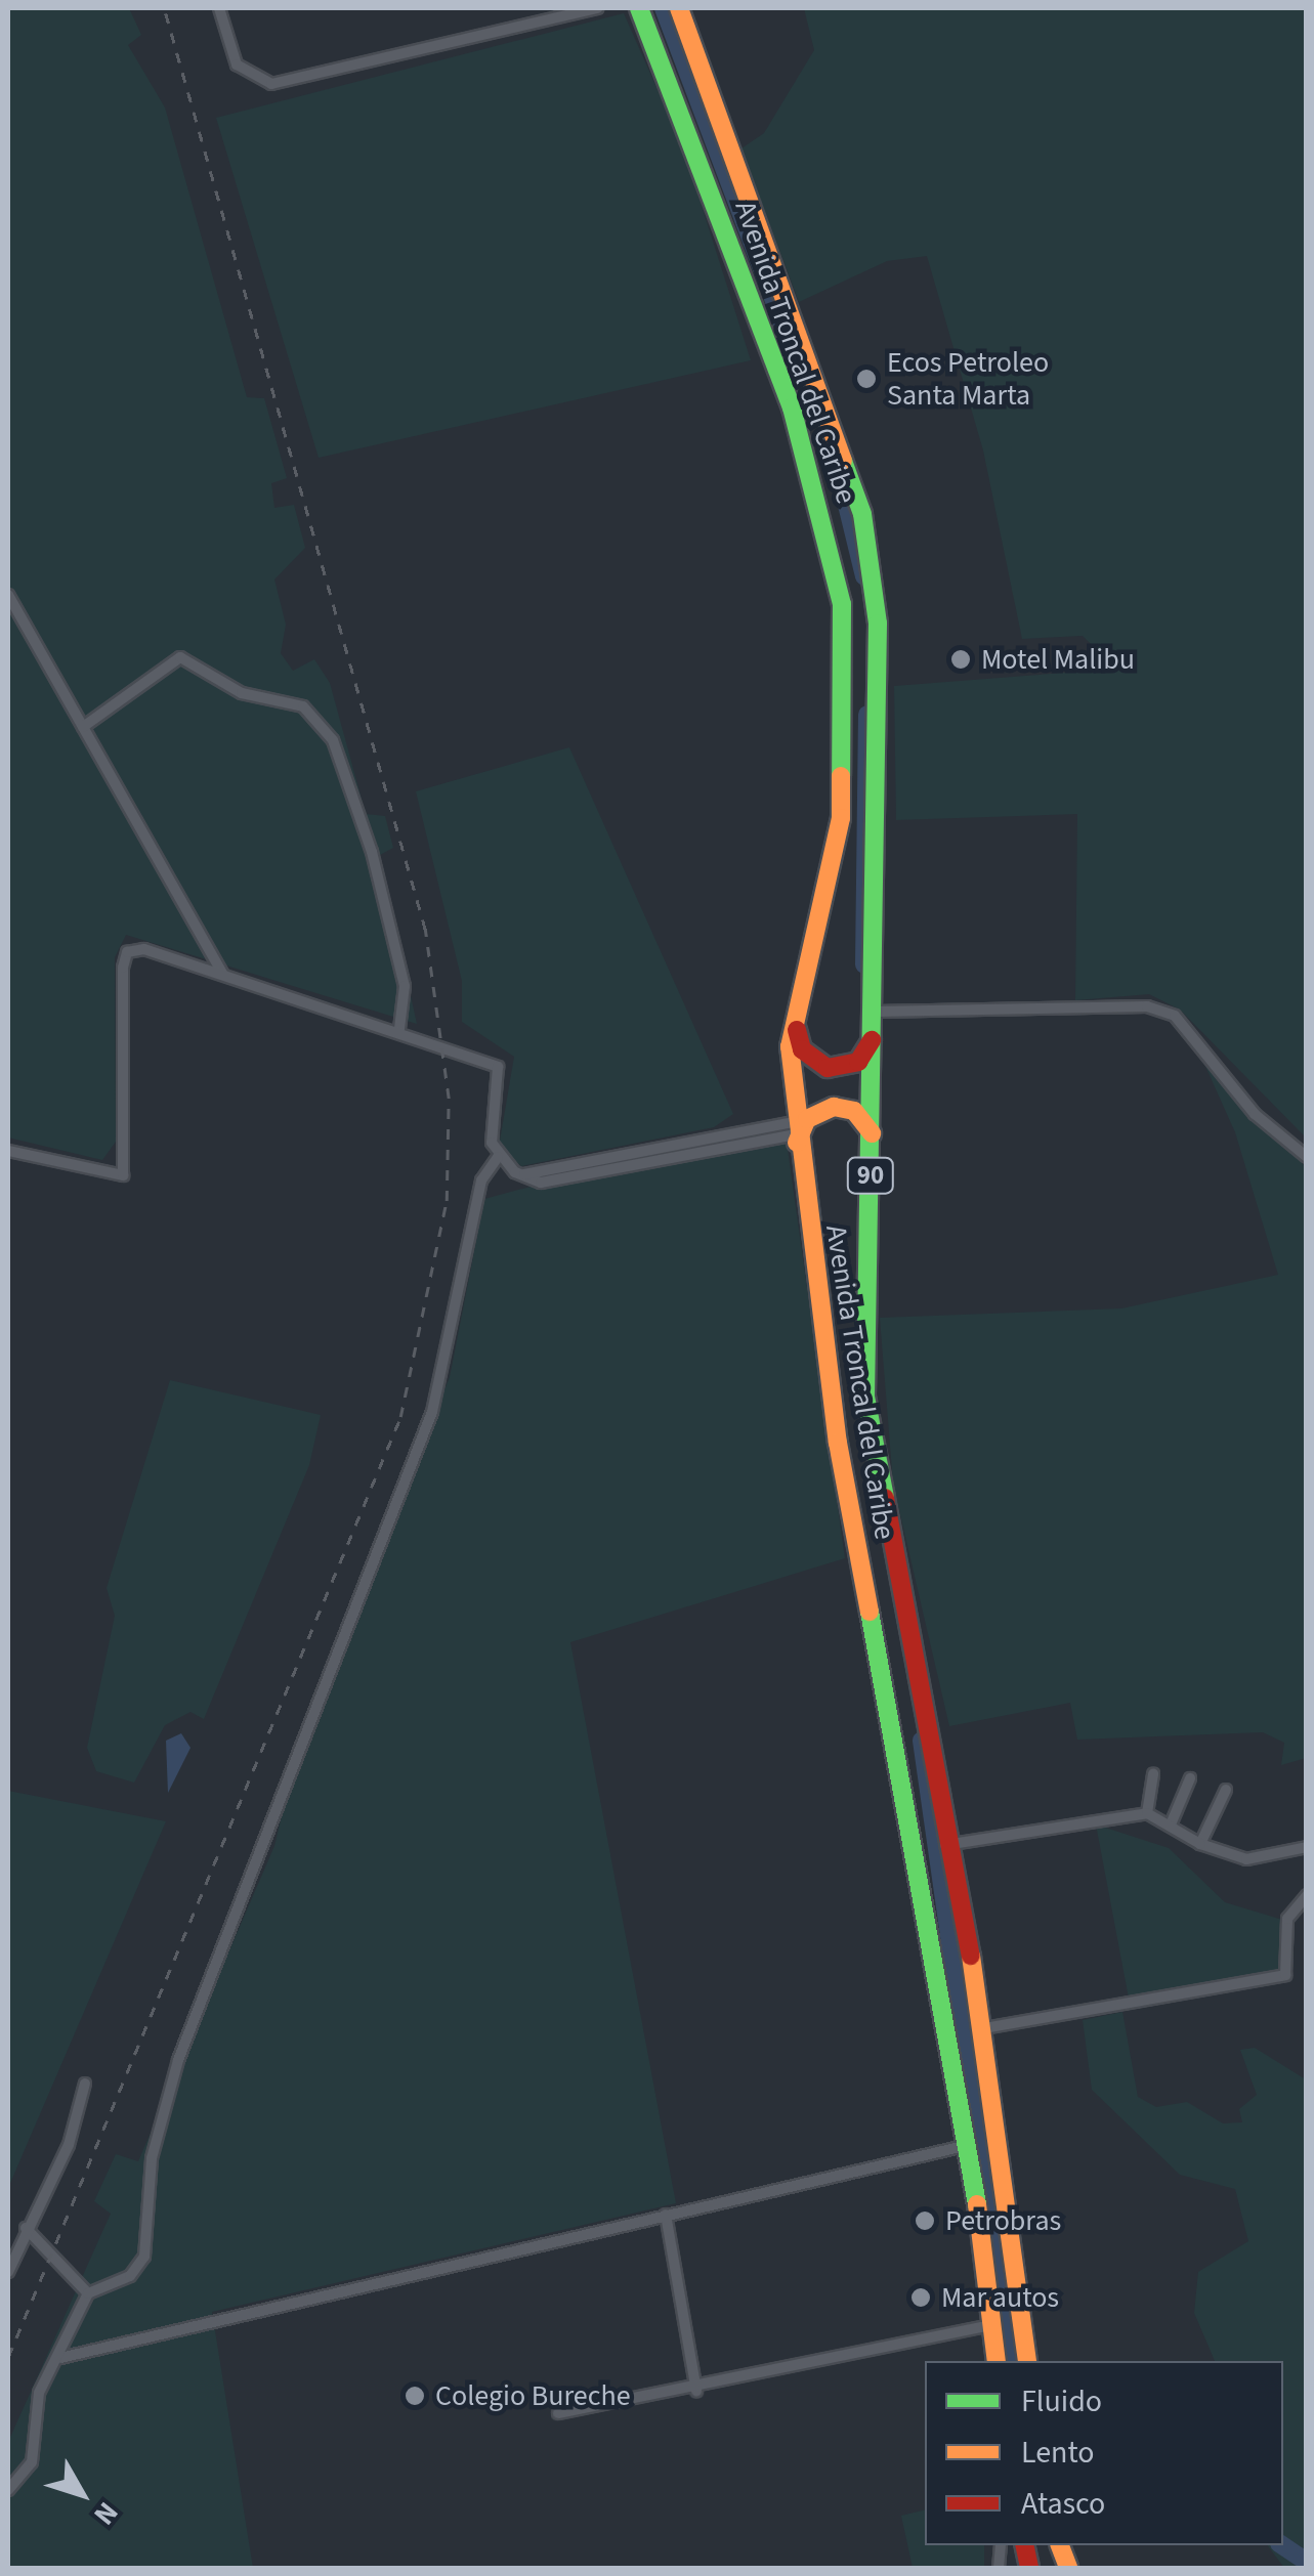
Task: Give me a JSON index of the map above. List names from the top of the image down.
{
  "streets": {
    "highway": ["Avenida Troncal del Caribe", "90"]
  },
  "places": [
    "Ecos Petroleo Santa Marta",
    "Motel Malibu",
    "Petrobras",
    "Mar autos",
    "Colegio Bureche"
  ],
  "legend": ["Fluido", "Lento", "Atasco"],
  "north": "bottom right"
}
